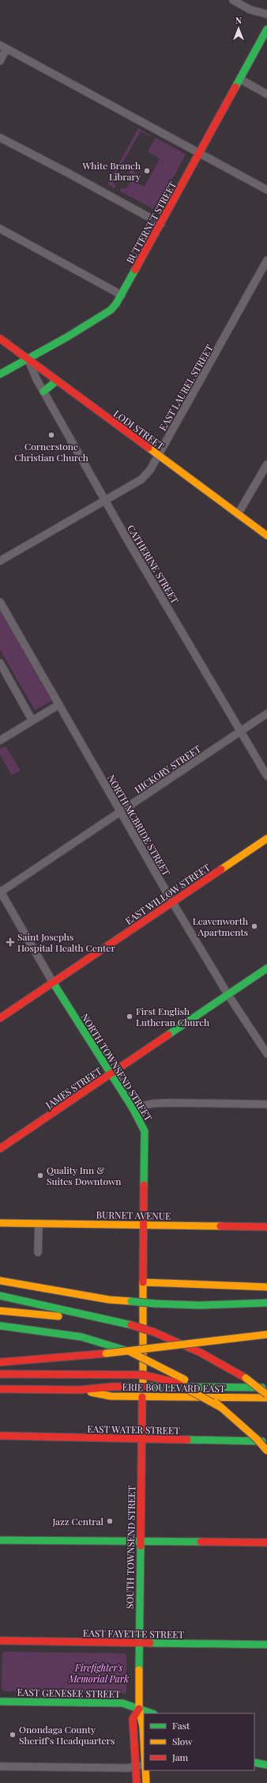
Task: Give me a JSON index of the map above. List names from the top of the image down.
{
  "streets": {
    "main road": [
      "BUTTERNUT STREET",
      "LODI STREET",
      "EAST WILLOW STREET",
      "NORTH TOWNSEND STREET",
      "JAMES STREET",
      "BURNET AVENUE",
      "ERIE BOULEVARD EAST",
      "EAST WATER STREET",
      "SOUTH TOWNSEND STREET",
      "EAST FAYETTE STREET",
      "EAST GENESEE STREET"
    ],
    "street": [
      "EAST LAUREL STREET",
      "CATHERINE STREET",
      "HICKORY STREET",
      "NORTH MCBRIDE STREET"
    ]
  },
  "crossings": [
    ["BUTTERNUT STREET", "LODI STREET"],
    ["BUTTERNUT STREET", "CATHERINE STREET"],
    ["EAST LAUREL STREET", "LODI STREET"],
    ["EAST LAUREL STREET", "CATHERINE STREET"],
    ["LODI STREET", "CATHERINE STREET"],
    ["CATHERINE STREET", "HICKORY STREET"],
    ["HICKORY STREET", "NORTH MCBRIDE STREET"],
    ["HICKORY STREET", "NORTH TOWNSEND STREET"],
    ["NORTH MCBRIDE STREET", "EAST WILLOW STREET"],
    ["NORTH MCBRIDE STREET", "JAMES STREET"],
    ["EAST WILLOW STREET", "NORTH TOWNSEND STREET"],
    ["NORTH TOWNSEND STREET", "JAMES STREET"],
    ["NORTH TOWNSEND STREET", "BURNET AVENUE"],
    ["NORTH TOWNSEND STREET", "ERIE BOULEVARD EAST"],
    ["NORTH TOWNSEND STREET", "SOUTH TOWNSEND STREET"],
    ["ERIE BOULEVARD EAST", "SOUTH TOWNSEND STREET"],
    ["EAST WATER STREET", "SOUTH TOWNSEND STREET"],
    ["SOUTH TOWNSEND STREET", "EAST FAYETTE STREET"],
    ["SOUTH TOWNSEND STREET", "EAST GENESEE STREET"]
  ],
  "parks": ["Firefighter's Memorial Park"],
  "places": {
    "other": [
      "White Branch Library",
      "Cornerstone Christian Church",
      "Leavenworth Apartments",
      "First English Lutheran Church",
      "Quality Inn & Suites Downtown",
      "Jazz Central",
      "Onondaga County Sheriff's Headquarters"
    ],
    "health": ["Saint Josephs Hospital Health Center"]
  },
  "legend": ["Fast", "Slow", "Jam"],
  "north": "top"
}
